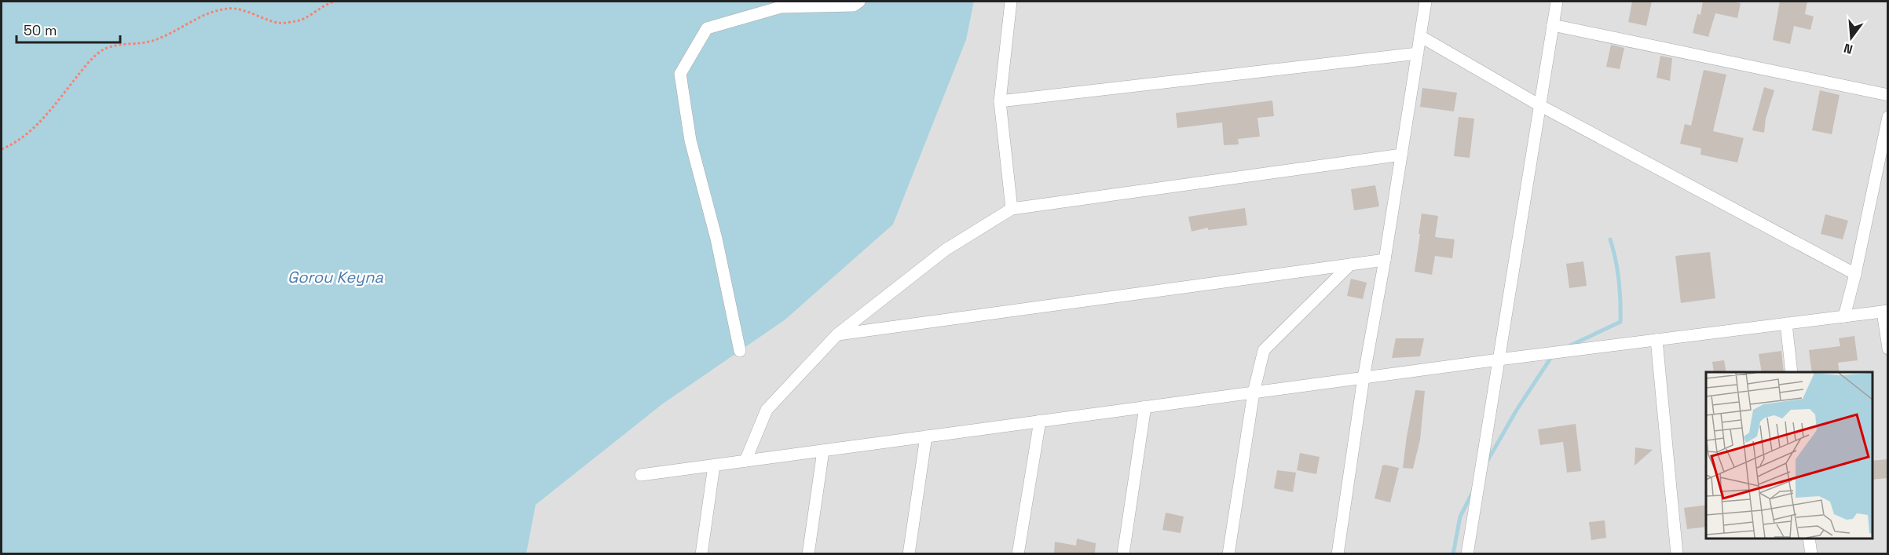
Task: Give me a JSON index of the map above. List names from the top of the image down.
{
  "water": ["Gorou Keyna"],
  "scale_bar": "50 m",
  "north": "bottom"
}
